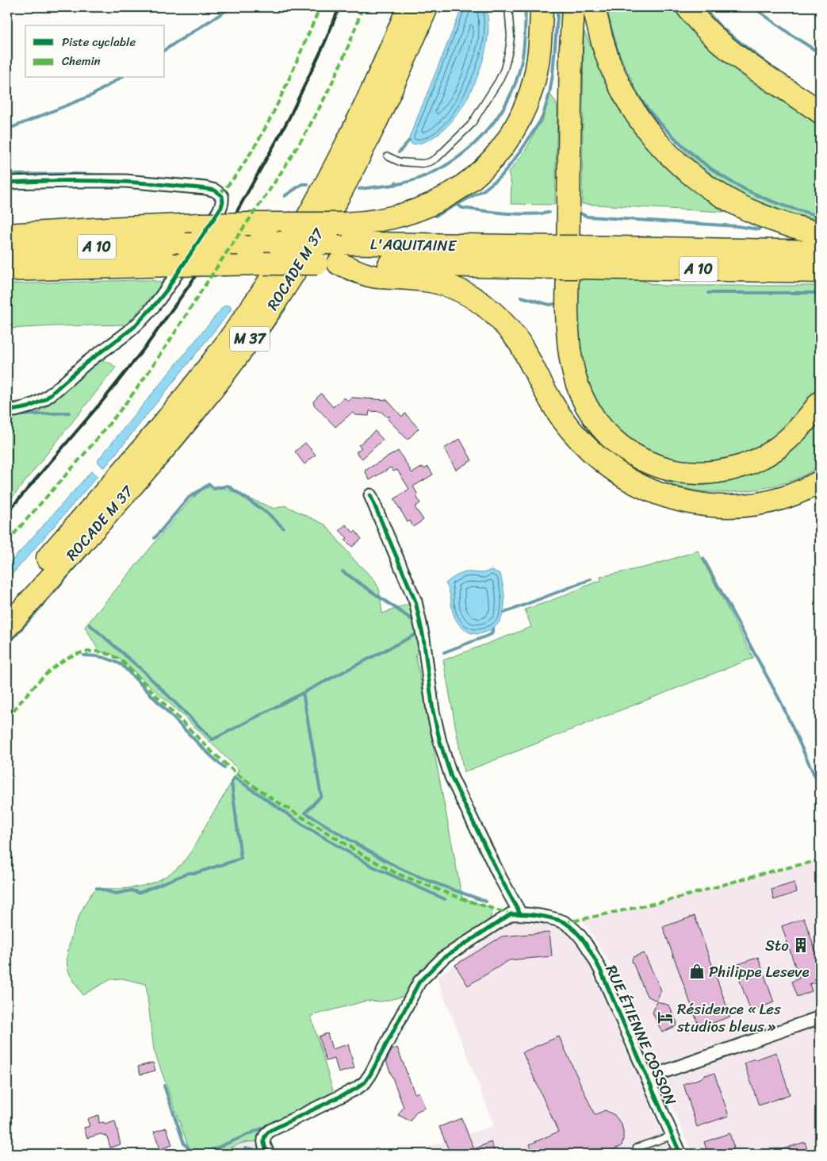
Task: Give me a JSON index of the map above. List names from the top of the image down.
{
  "streets": {
    "highway": [
      "L'AQUITAINE",
      "A 10",
      "ROCADE M 37",
      "M 37"
    ],
    "street": ["RUE ÉTIENNE COSSON"]
  },
  "places": {
    "building": ["Sto"],
    "shop": ["Philippe Leseve"],
    "hotel": ["Résidence « Les studios bleus »"]
  },
  "legend": ["Piste cyclable", "Chemin"]
}
